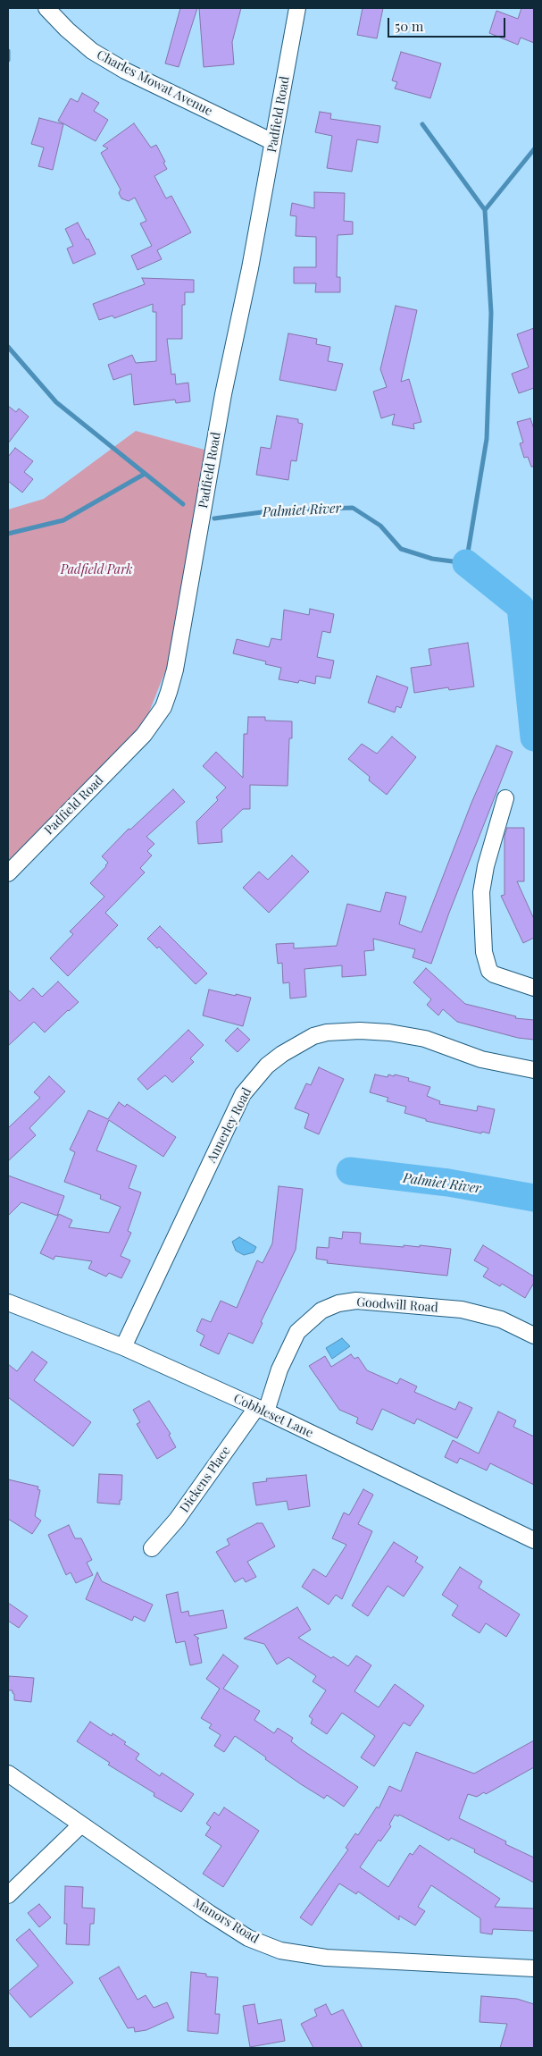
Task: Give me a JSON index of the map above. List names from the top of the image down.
{
  "streets": {
    "street": [
      "Charles Mowat Avenue",
      "Padfield Road",
      "Annerley Road",
      "Goodwill Road",
      "Cobbleset Lane",
      "Dickens Place",
      "Manors Road"
    ]
  },
  "crossings": [
    ["Charles Mowat Avenue", "Padfield Road"],
    ["Annerley Road", "Cobbleset Lane"],
    ["Goodwill Road", "Cobbleset Lane"],
    ["Goodwill Road", "Dickens Place"],
    ["Cobbleset Lane", "Dickens Place"]
  ],
  "water": ["Palmiet River"],
  "parks": ["Padfield Park"],
  "scale_bar": "50 m"
}
